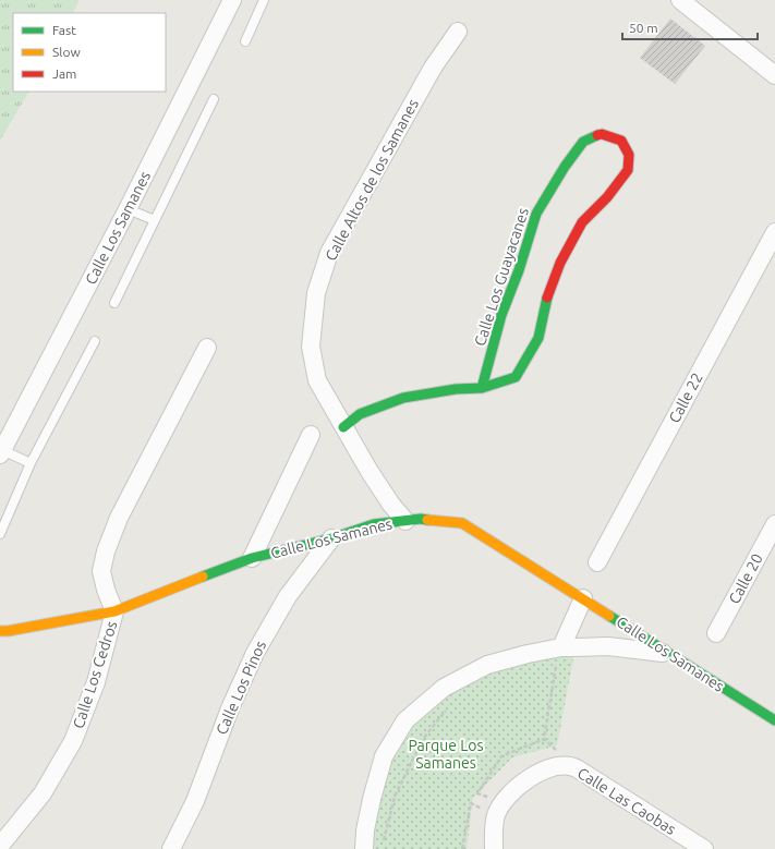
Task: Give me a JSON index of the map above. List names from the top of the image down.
{
  "streets": {
    "street": [
      "Calle Altos de los Samanes",
      "Calle Los Samanes",
      "Calle Los Guayacanes",
      "Calle 22",
      "Calle 20",
      "Calle Los Cedros",
      "Calle Los Pinos",
      "Calle Las Caobas"
    ]
  },
  "crossings": [
    ["Calle Altos de los Samanes", "Calle Los Samanes"],
    ["Calle Altos de los Samanes", "Calle Los Guayacanes"],
    ["Calle Los Samanes", "Calle Los Cedros"],
    ["Calle Los Samanes", "Calle Los Pinos"]
  ],
  "parks": ["Parque Los Samanes"],
  "legend": ["Fast", "Slow", "Jam"],
  "scale_bar": "50 m"
}
